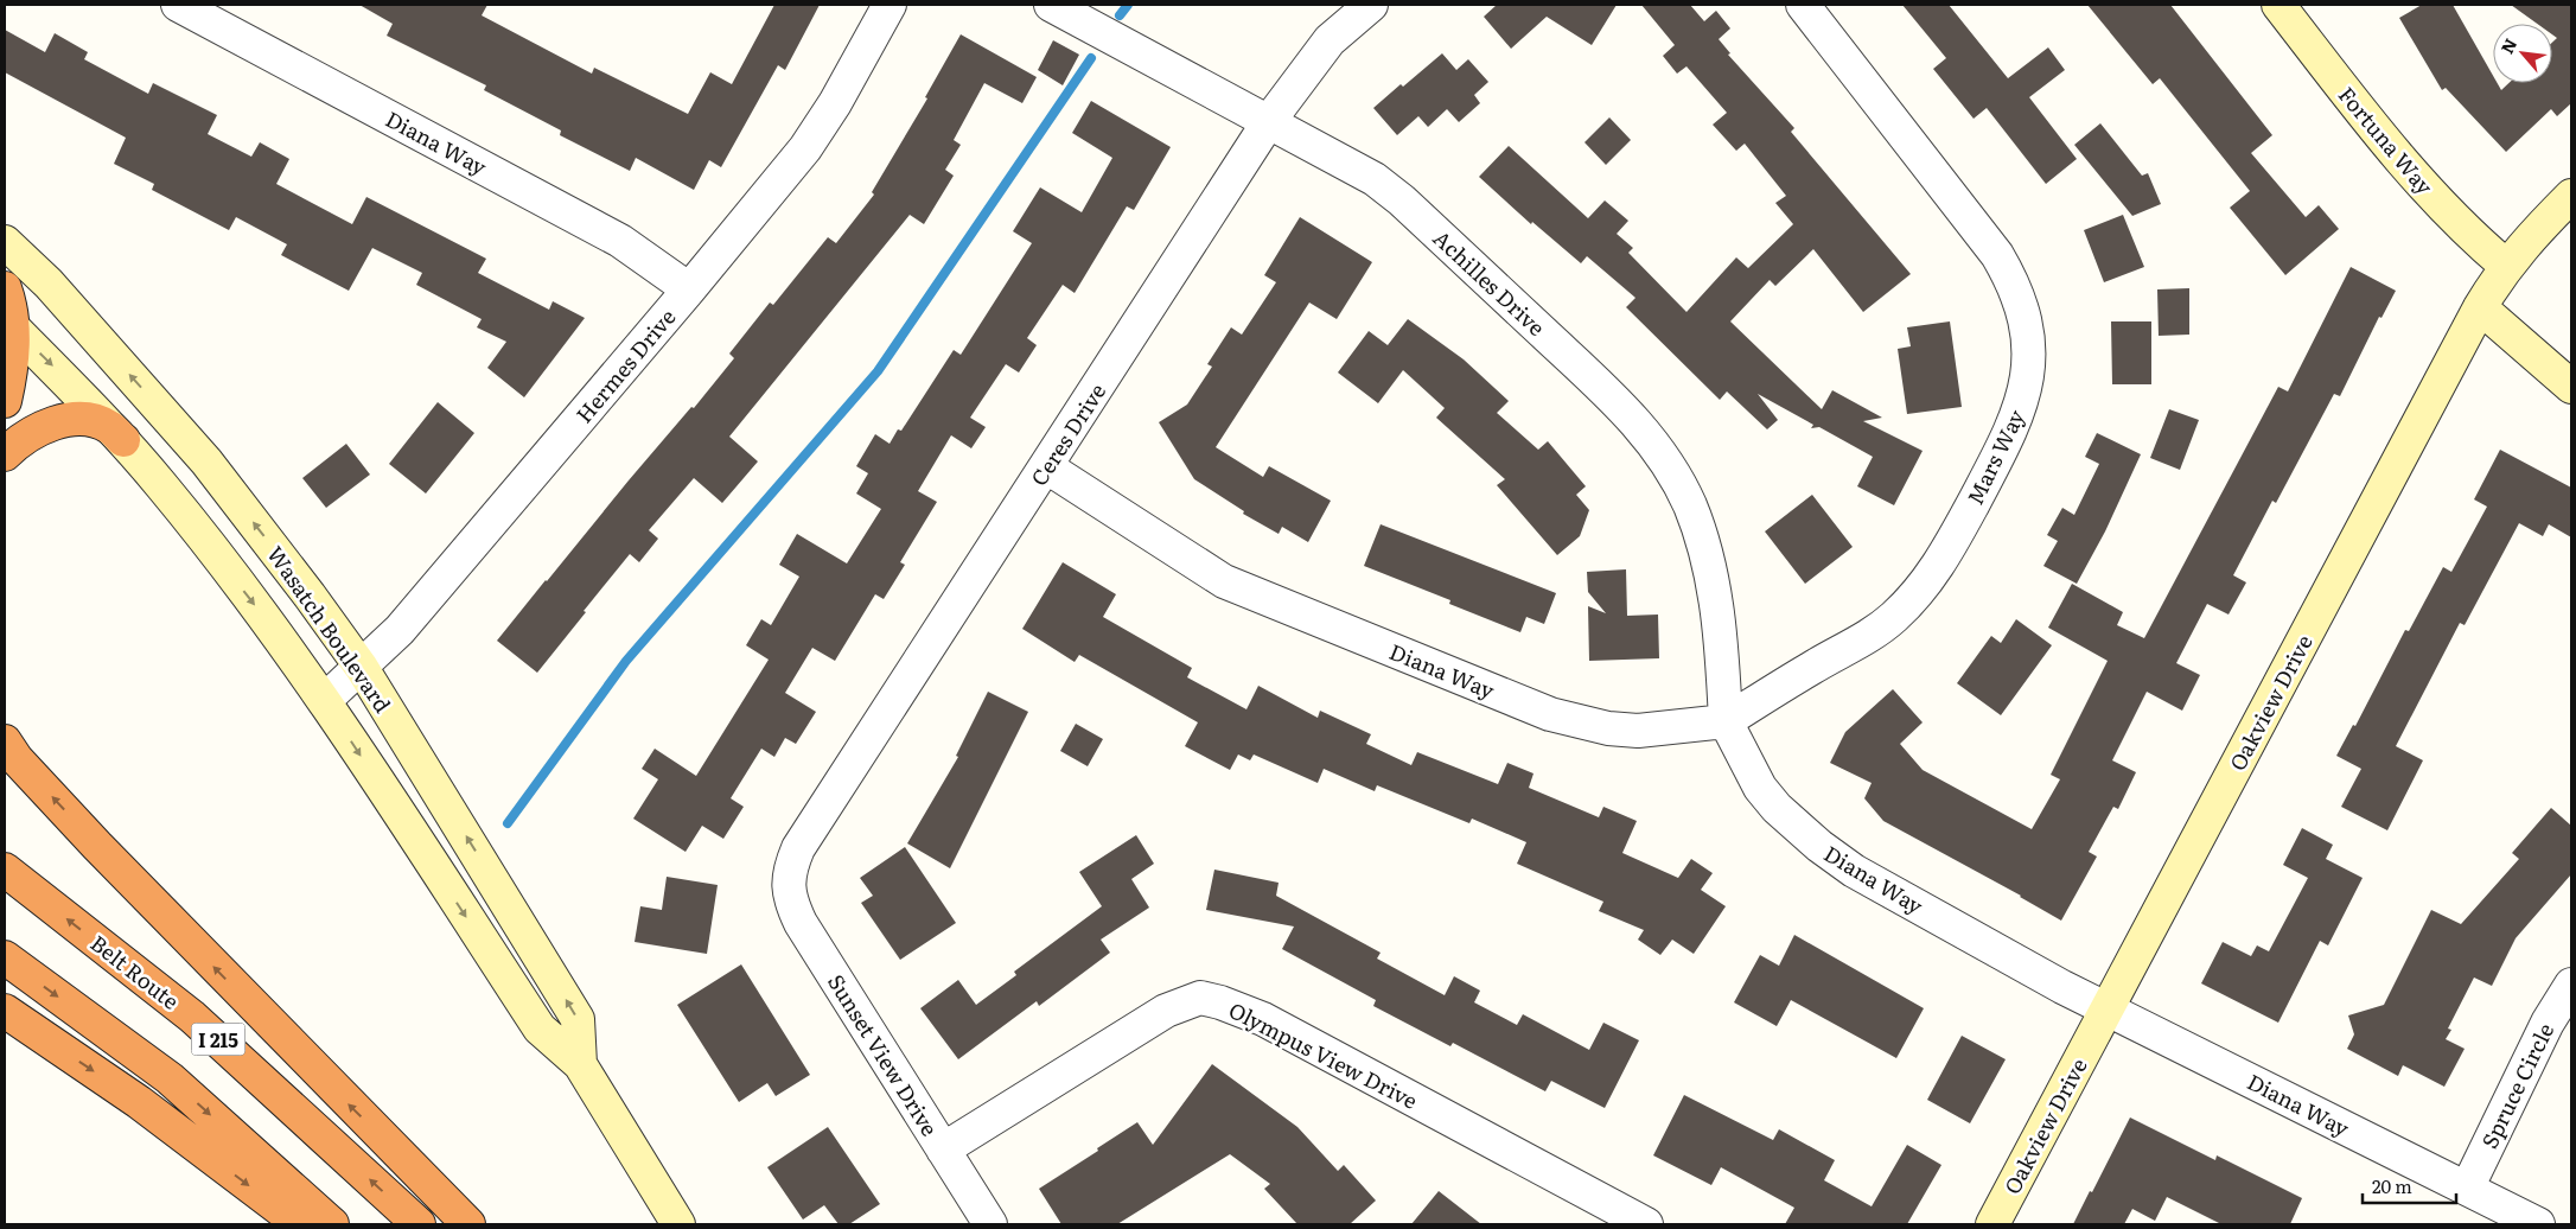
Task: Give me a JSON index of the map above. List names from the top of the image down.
{
  "streets": {
    "highway": ["Belt Route", "I 215"],
    "main road": ["Fortuna Way", "Wasatch Boulevard", "Oakview Drive"],
    "street": [
      "Diana Way",
      "Achilles Drive",
      "Hermes Drive",
      "Ceres Drive",
      "Mars Way",
      "Sunset View Drive",
      "Olympus View Drive",
      "Spruce Circle"
    ]
  },
  "crossings": [
    ["Fortuna Way", "Oakview Drive"],
    ["Diana Way", "Achilles Drive"],
    ["Diana Way", "Hermes Drive"],
    ["Diana Way", "Ceres Drive"],
    ["Diana Way", "Mars Way"],
    ["Diana Way", "Oakview Drive"],
    ["Diana Way", "Spruce Circle"],
    ["Achilles Drive", "Ceres Drive"],
    ["Achilles Drive", "Mars Way"],
    ["Hermes Drive", "Wasatch Boulevard"],
    ["Ceres Drive", "Sunset View Drive"],
    ["Sunset View Drive", "Olympus View Drive"]
  ],
  "scale_bar": "20 m",
  "north": "top left"
}
